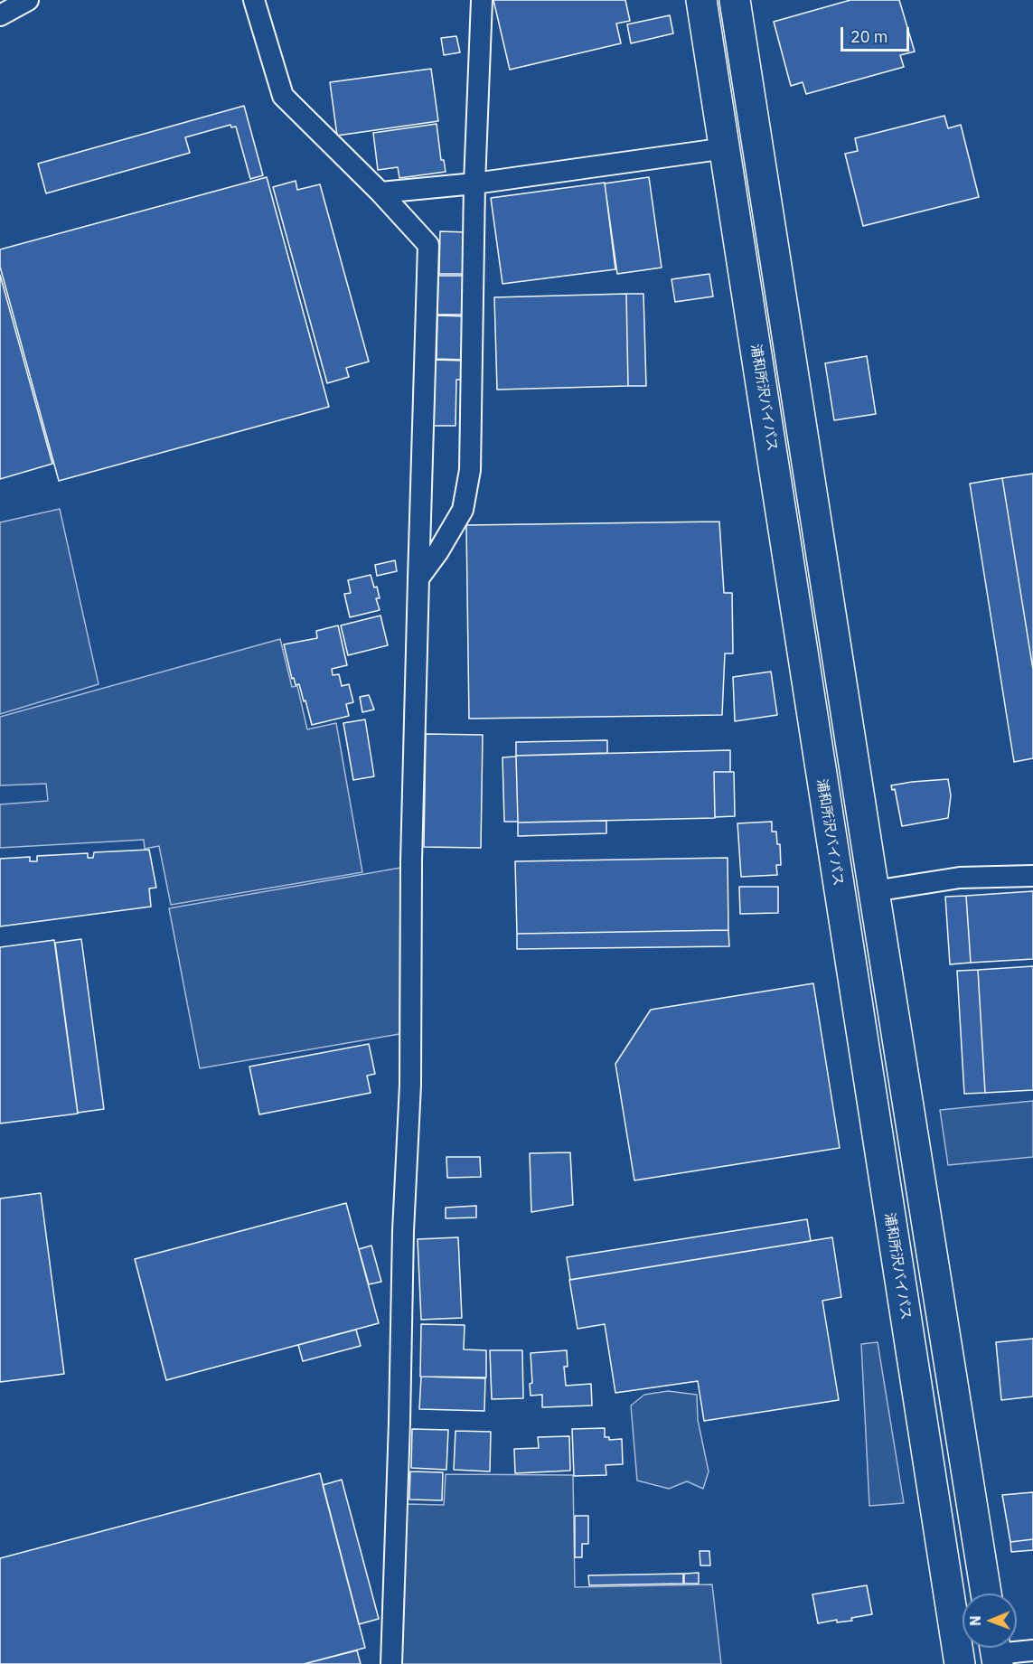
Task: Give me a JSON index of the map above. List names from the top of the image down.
{
  "streets": {
    "highway": ["浦和所沢バイパス"]
  },
  "scale_bar": "20 m",
  "north": "left"
}
